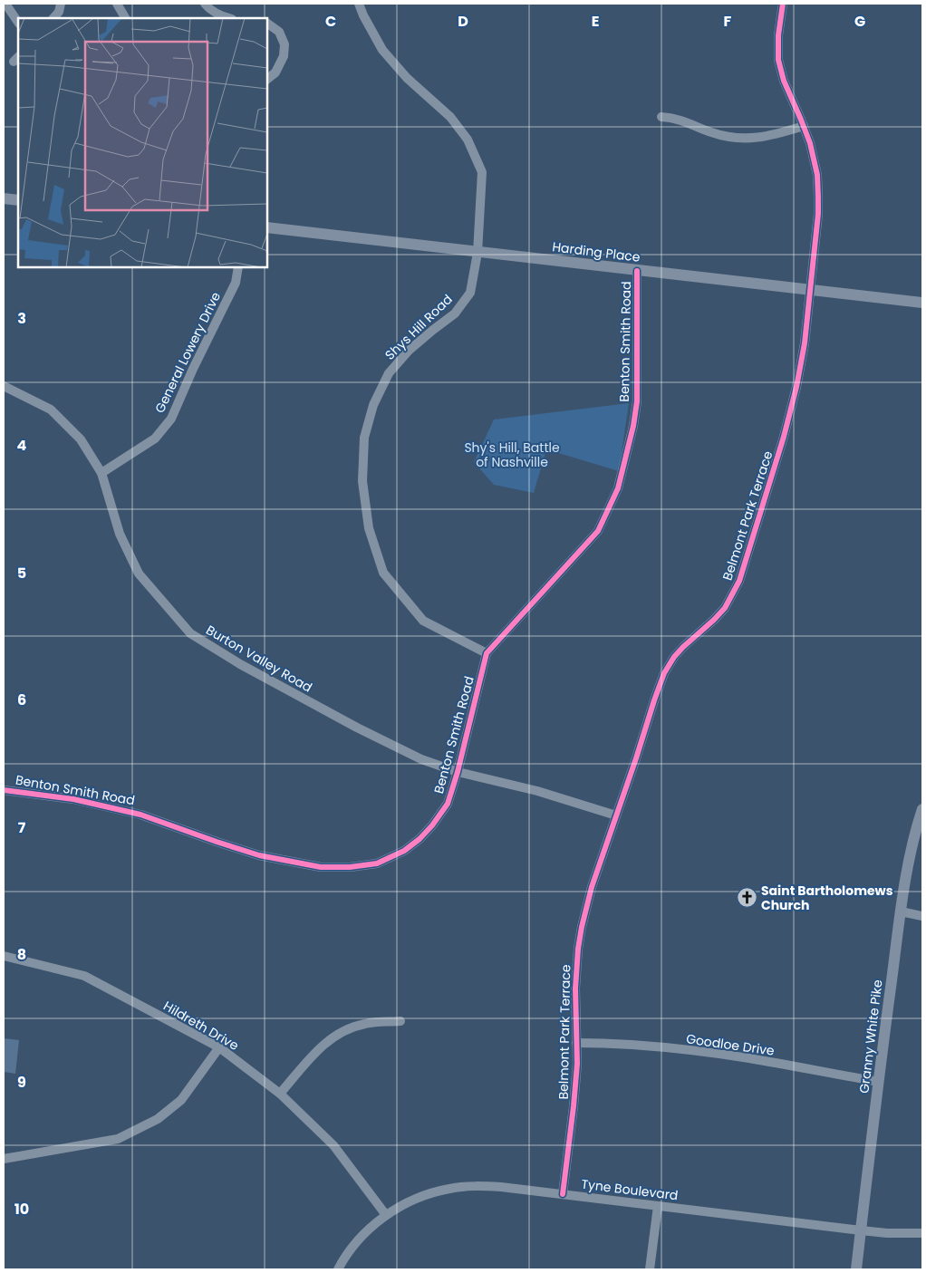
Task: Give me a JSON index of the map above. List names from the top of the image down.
{
  "streets": {
    "main road": ["Harding Place", "Granny White Pike"],
    "street": [
      "Shys Hill Road",
      "Benton Smith Road",
      "General Lowery Drive",
      "Belmont Park Terrace",
      "Burton Valley Road",
      "Hildreth Drive",
      "Goodloe Drive",
      "Tyne Boulevard"
    ]
  },
  "crossings": [
    ["Harding Place", "Shys Hill Road"],
    ["Harding Place", "Benton Smith Road"],
    ["Harding Place", "Belmont Park Terrace"],
    ["Shys Hill Road", "Benton Smith Road"],
    ["Benton Smith Road", "Burton Valley Road"],
    ["General Lowery Drive", "Burton Valley Road"],
    ["Belmont Park Terrace", "Burton Valley Road"],
    ["Belmont Park Terrace", "Goodloe Drive"],
    ["Belmont Park Terrace", "Tyne Boulevard"],
    ["Hildreth Drive", "Tyne Boulevard"],
    ["Granny White Pike", "Goodloe Drive"],
    ["Granny White Pike", "Tyne Boulevard"]
  ],
  "parks": ["Shy's Hill, Battle of Nashville"],
  "places": {
    "church": ["Saint Bartholomews Church"]
  },
  "grid": {
    "columns": [
      "C",
      "D",
      "E",
      "F",
      "G"
    ],
    "rows": [
      "3",
      "4",
      "5",
      "6",
      "7",
      "8",
      "9",
      "10"
    ]
  }
}
